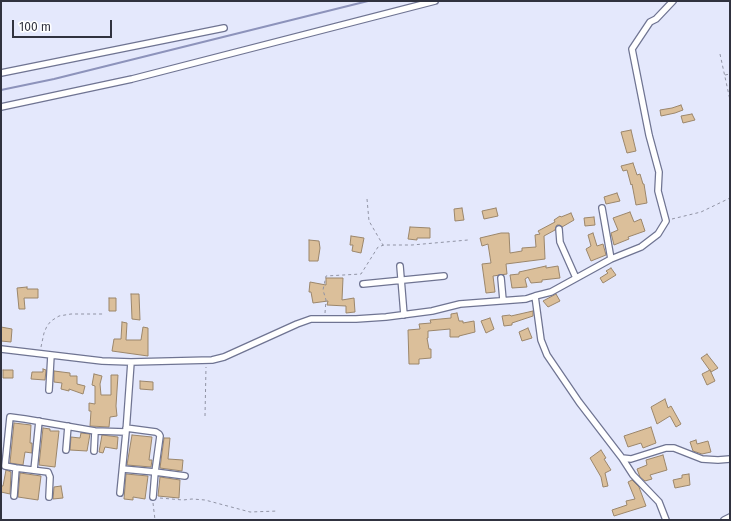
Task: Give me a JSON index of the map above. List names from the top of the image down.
{
  "scale_bar": "100 m"
}
